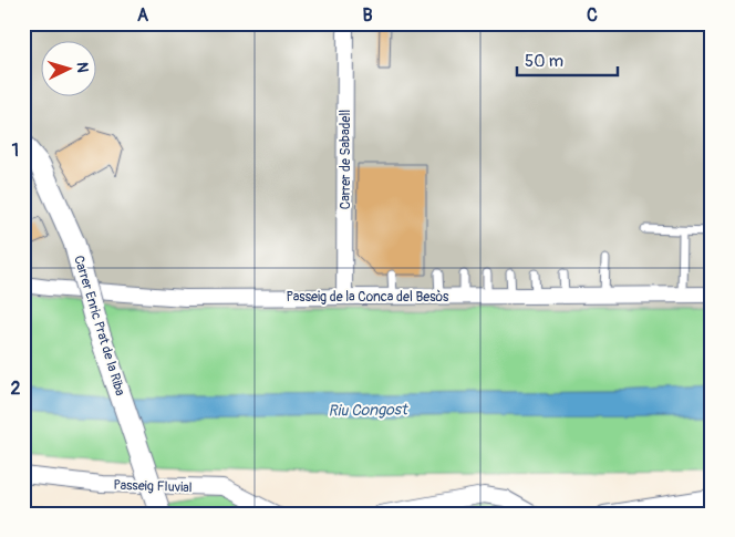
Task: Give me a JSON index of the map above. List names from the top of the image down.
{
  "streets": {
    "street": [
      "Carrer de Sabadell",
      "Passeig de la Conca del Besòs",
      "Carrer Enric Prat de la Riba",
      "Passeig Fluvial"
    ]
  },
  "crossings": [
    ["Carrer de Sabadell", "Passeig de la Conca del Besòs"]
  ],
  "water": ["Riu Congost"],
  "scale_bar": "50 m",
  "north": "right",
  "grid": {
    "columns": ["A", "B", "C"],
    "rows": ["1", "2"]
  }
}
